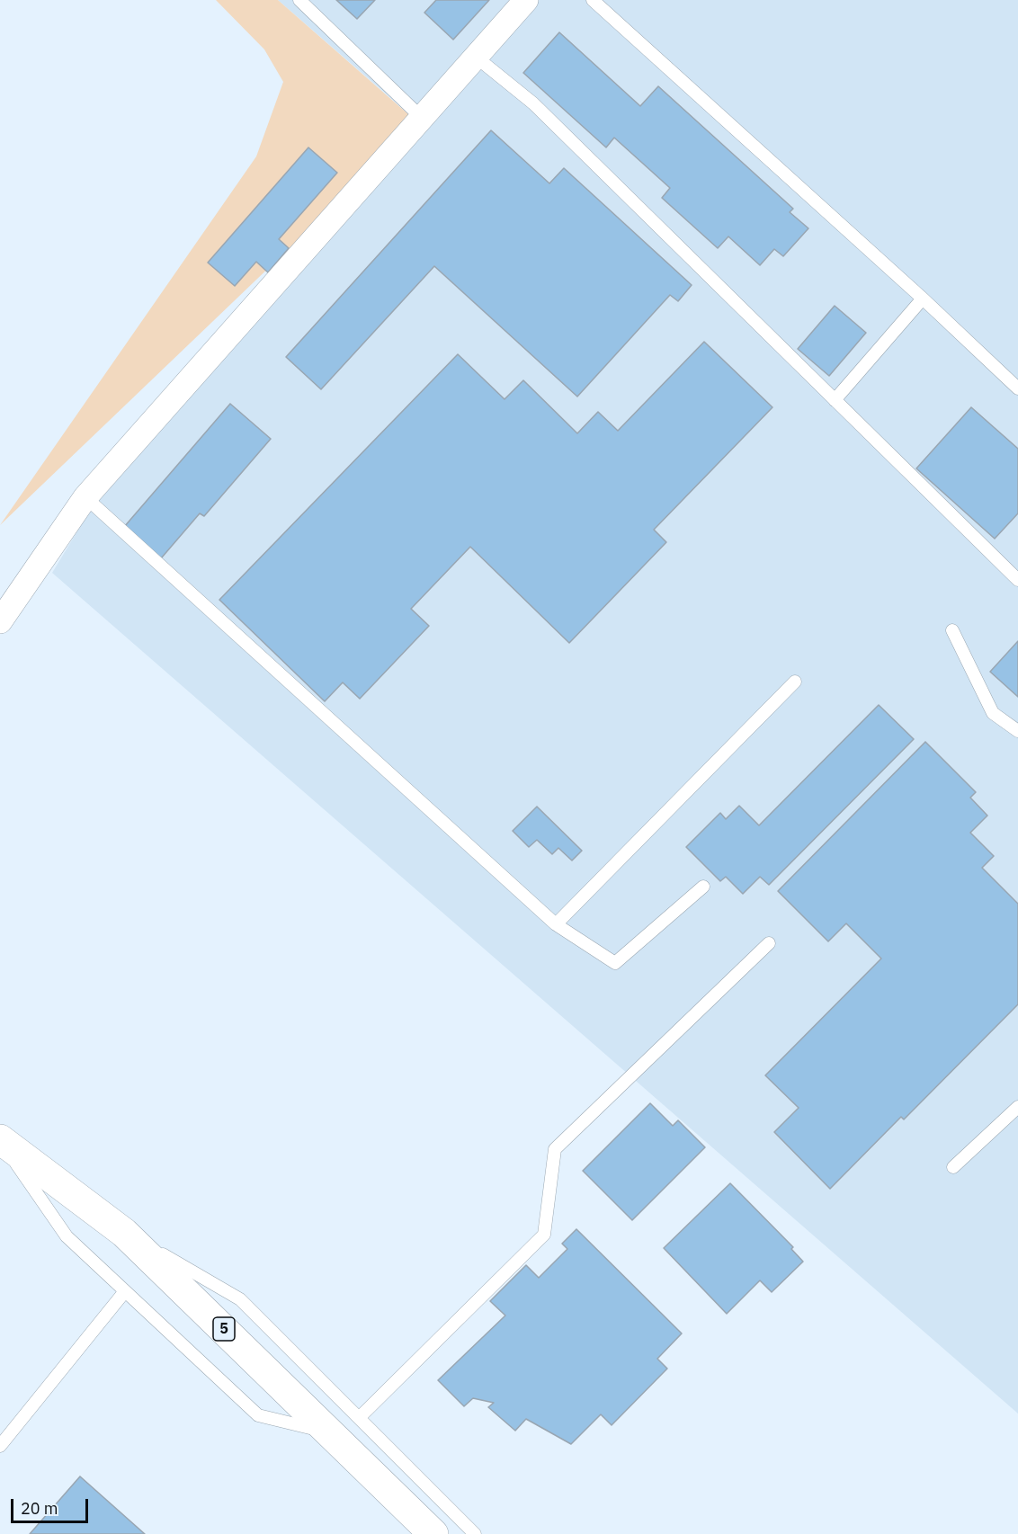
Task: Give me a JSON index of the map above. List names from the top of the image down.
{
  "streets": {
    "main road": ["5"]
  },
  "scale_bar": "20 m"
}
